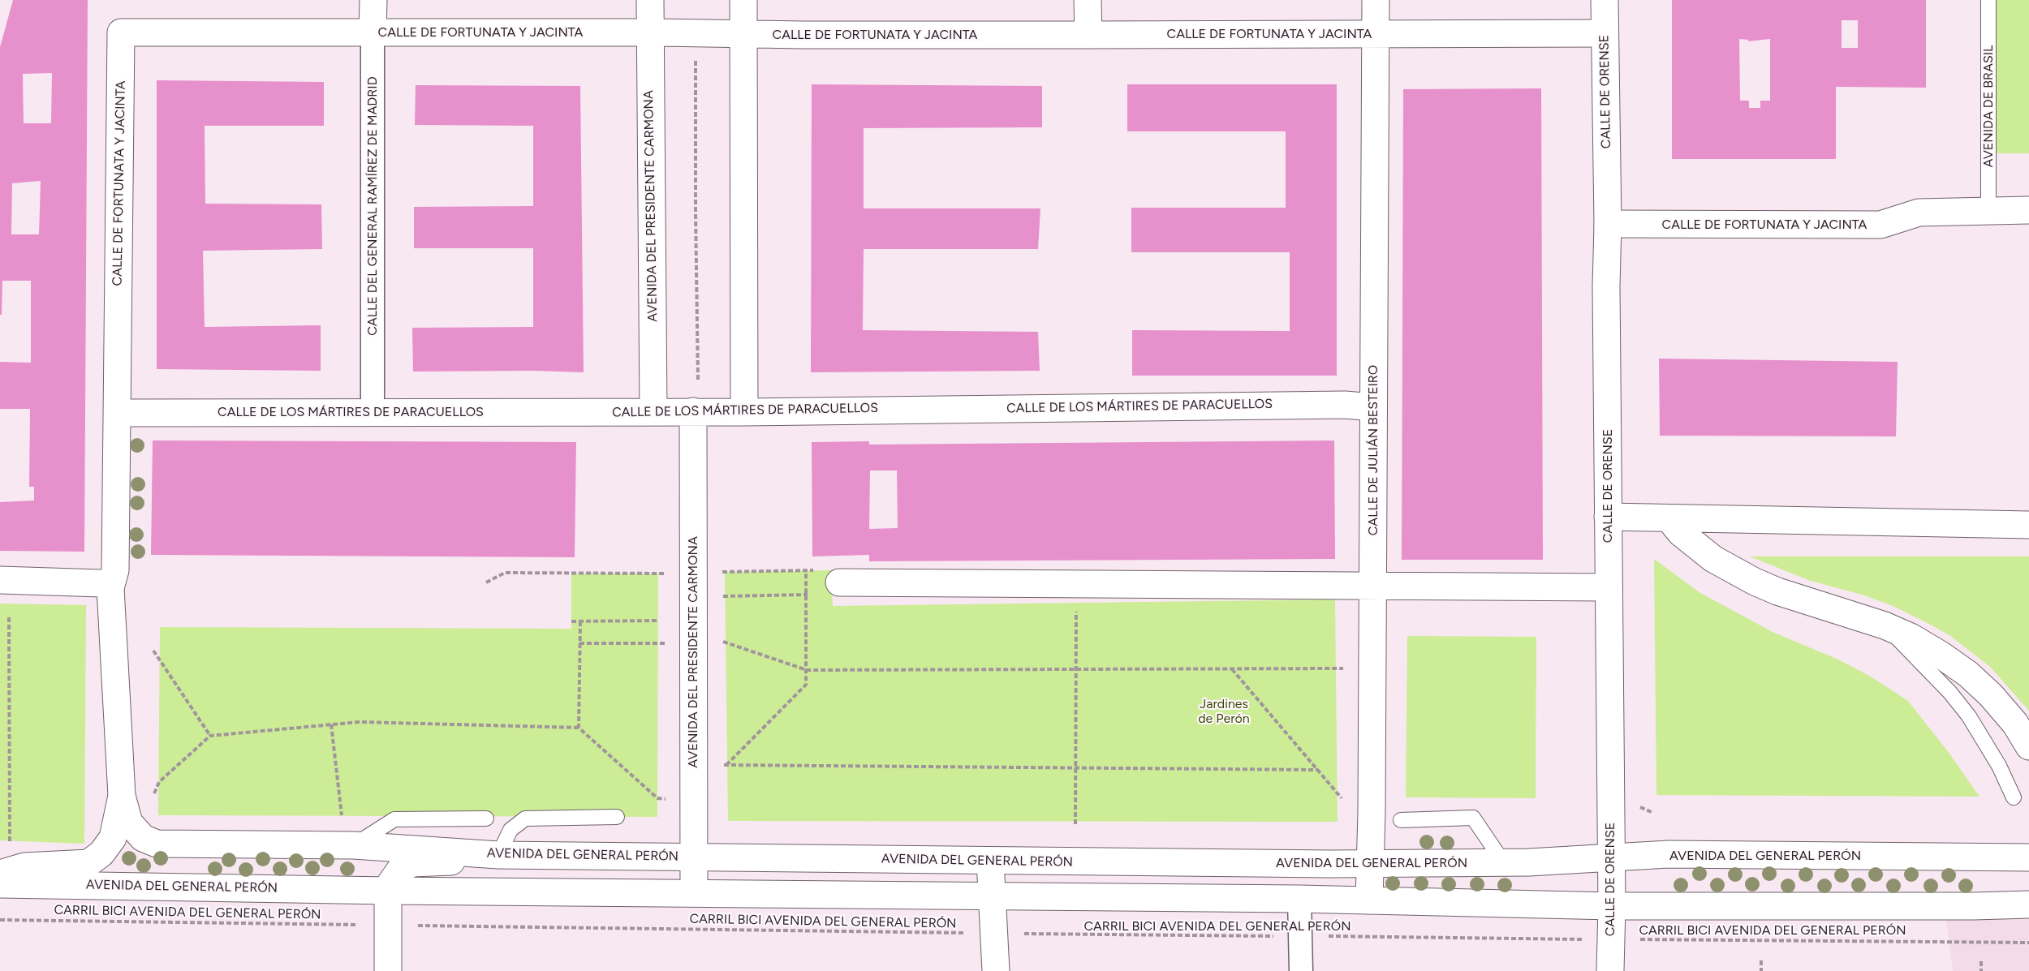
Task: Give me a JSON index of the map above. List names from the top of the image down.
{
  "streets": {
    "street": [
      "CALLE DE FORTUNATA Y JACINTA",
      "CALLE DE ORENSE",
      "CALLE DEL GENERAL RAMÍREZ DE MADRID",
      "AVENIDA DEL PRESIDENTE CARMONA",
      "CALLE DE LOS MÁRTIRES DE PARACUELLOS",
      "CALLE DE JULIÁN BESTEIRO",
      "AVENIDA DEL GENERAL PERÓN"
    ],
    "lane": ["AVENIDA DE BRASIL"],
    "path": ["CARRIL BICI AVENIDA DEL GENERAL PERÓN"]
  },
  "crossings": [
    ["CALLE DE FORTUNATA Y JACINTA", "CALLE DE ORENSE"],
    ["CALLE DE FORTUNATA Y JACINTA", "AVENIDA DE BRASIL"],
    ["CALLE DE FORTUNATA Y JACINTA", "CALLE DEL GENERAL RAMÍREZ DE MADRID"],
    ["CALLE DE FORTUNATA Y JACINTA", "AVENIDA DEL PRESIDENTE CARMONA"],
    ["CALLE DE FORTUNATA Y JACINTA", "CALLE DE LOS MÁRTIRES DE PARACUELLOS"],
    ["CALLE DE FORTUNATA Y JACINTA", "CALLE DE JULIÁN BESTEIRO"],
    ["CALLE DE FORTUNATA Y JACINTA", "AVENIDA DEL GENERAL PERÓN"],
    ["CALLE DE ORENSE", "AVENIDA DEL GENERAL PERÓN"],
    ["CALLE DE ORENSE", "CARRIL BICI AVENIDA DEL GENERAL PERÓN"],
    ["CALLE DEL GENERAL RAMÍREZ DE MADRID", "CALLE DE LOS MÁRTIRES DE PARACUELLOS"],
    ["AVENIDA DEL PRESIDENTE CARMONA", "CALLE DE LOS MÁRTIRES DE PARACUELLOS"],
    ["AVENIDA DEL PRESIDENTE CARMONA", "AVENIDA DEL GENERAL PERÓN"],
    ["CALLE DE LOS MÁRTIRES DE PARACUELLOS", "CALLE DE JULIÁN BESTEIRO"],
    ["CALLE DE JULIÁN BESTEIRO", "AVENIDA DEL GENERAL PERÓN"]
  ],
  "parks": ["Jardines de Perón"]
}
